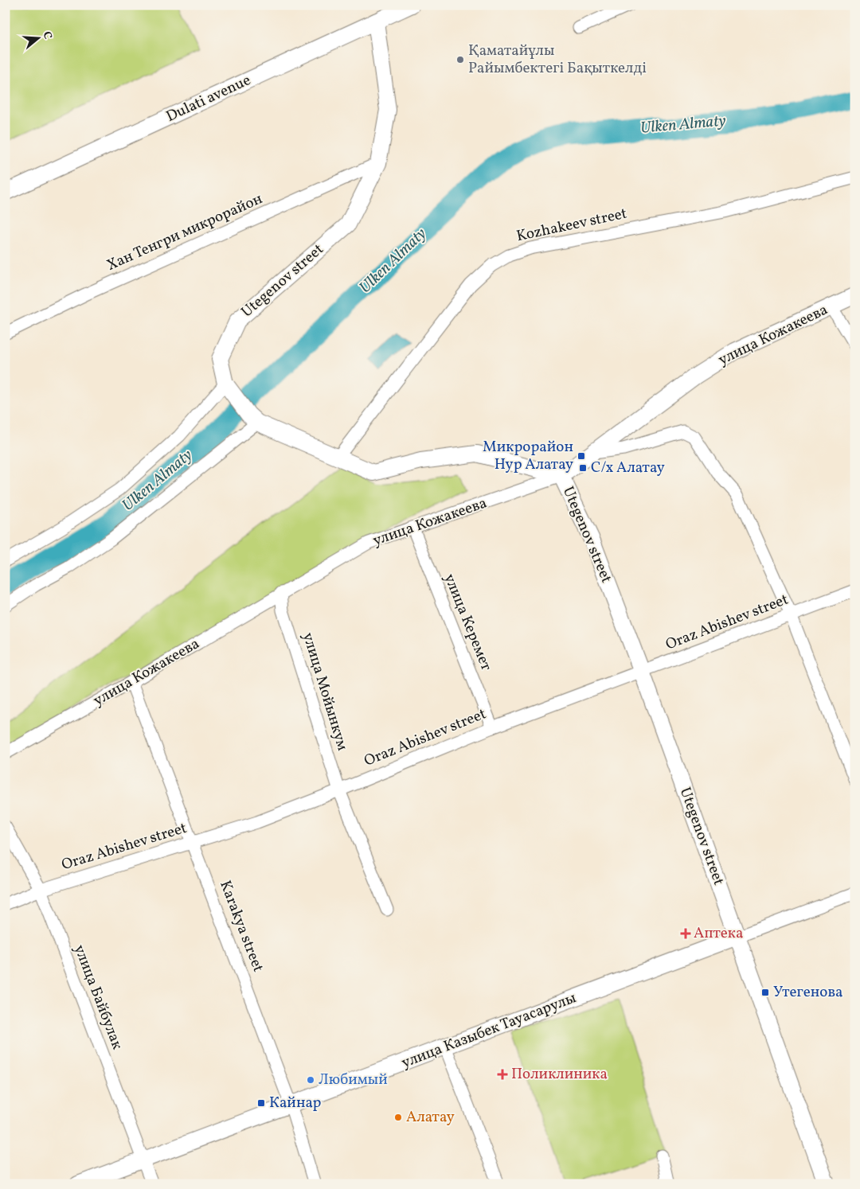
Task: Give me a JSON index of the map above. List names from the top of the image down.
{
  "streets": {
    "street": [
      "Dulati avenue",
      "Kozhakeev street",
      "Хан Тенгри микрорайон",
      "Utegenov street",
      "улица Кожакеева",
      "улица Керемет",
      "Oraz Abishev street",
      "улица Мойынкум",
      "Karakya street",
      "улица Байбулак",
      "улица Казыбек Тауасарулы"
    ]
  },
  "crossings": [
    ["Dulati avenue", "Utegenov street"],
    ["Kozhakeev street", "Utegenov street"],
    ["Хан Тенгри микрорайон", "Utegenov street"],
    ["Utegenov street", "улица Кожакеева"],
    ["Utegenov street", "Oraz Abishev street"],
    ["Utegenov street", "улица Казыбек Тауасарулы"],
    ["улица Кожакеева", "улица Керемет"],
    ["улица Кожакеева", "улица Мойынкум"],
    ["улица Кожакеева", "Karakya street"],
    ["улица Керемет", "Oraz Abishev street"],
    ["Oraz Abishev street", "улица Мойынкум"],
    ["Oraz Abishev street", "Karakya street"],
    ["Oraz Abishev street", "улица Байбулак"],
    ["Karakya street", "улица Казыбек Тауасарулы"],
    ["улица Байбулак", "улица Казыбек Тауасарулы"]
  ],
  "water": ["Ulken Almaty"],
  "places": {
    "other": ["Қаматайұлы Райымбектегі Бақыткелді", "Любимый", "Алатау"],
    "transit": [
      "Микрорайон Нур Алатау",
      "С/х Алатау",
      "Утегенова",
      "Кайнар"
    ],
    "health": ["Аптека", "Поликлиника"]
  },
  "north": "right"
}
